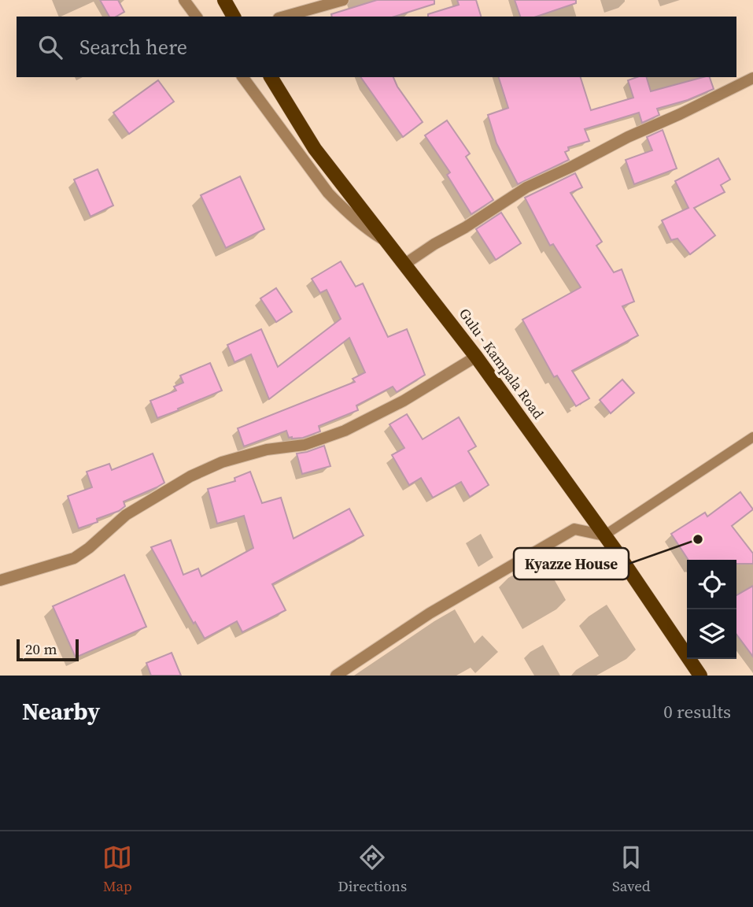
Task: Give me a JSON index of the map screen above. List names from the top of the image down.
{
  "streets": {
    "main road": ["Gulu - Kampala Road"]
  },
  "places": ["Kyazze House"],
  "scale_bar": "20 m",
  "page": {
    "search": "Search here",
    "scale": "20 m",
    "heading": ["Nearby", "0 results"],
    "nav": ["Map", "Directions", "Saved"]
  }
}
